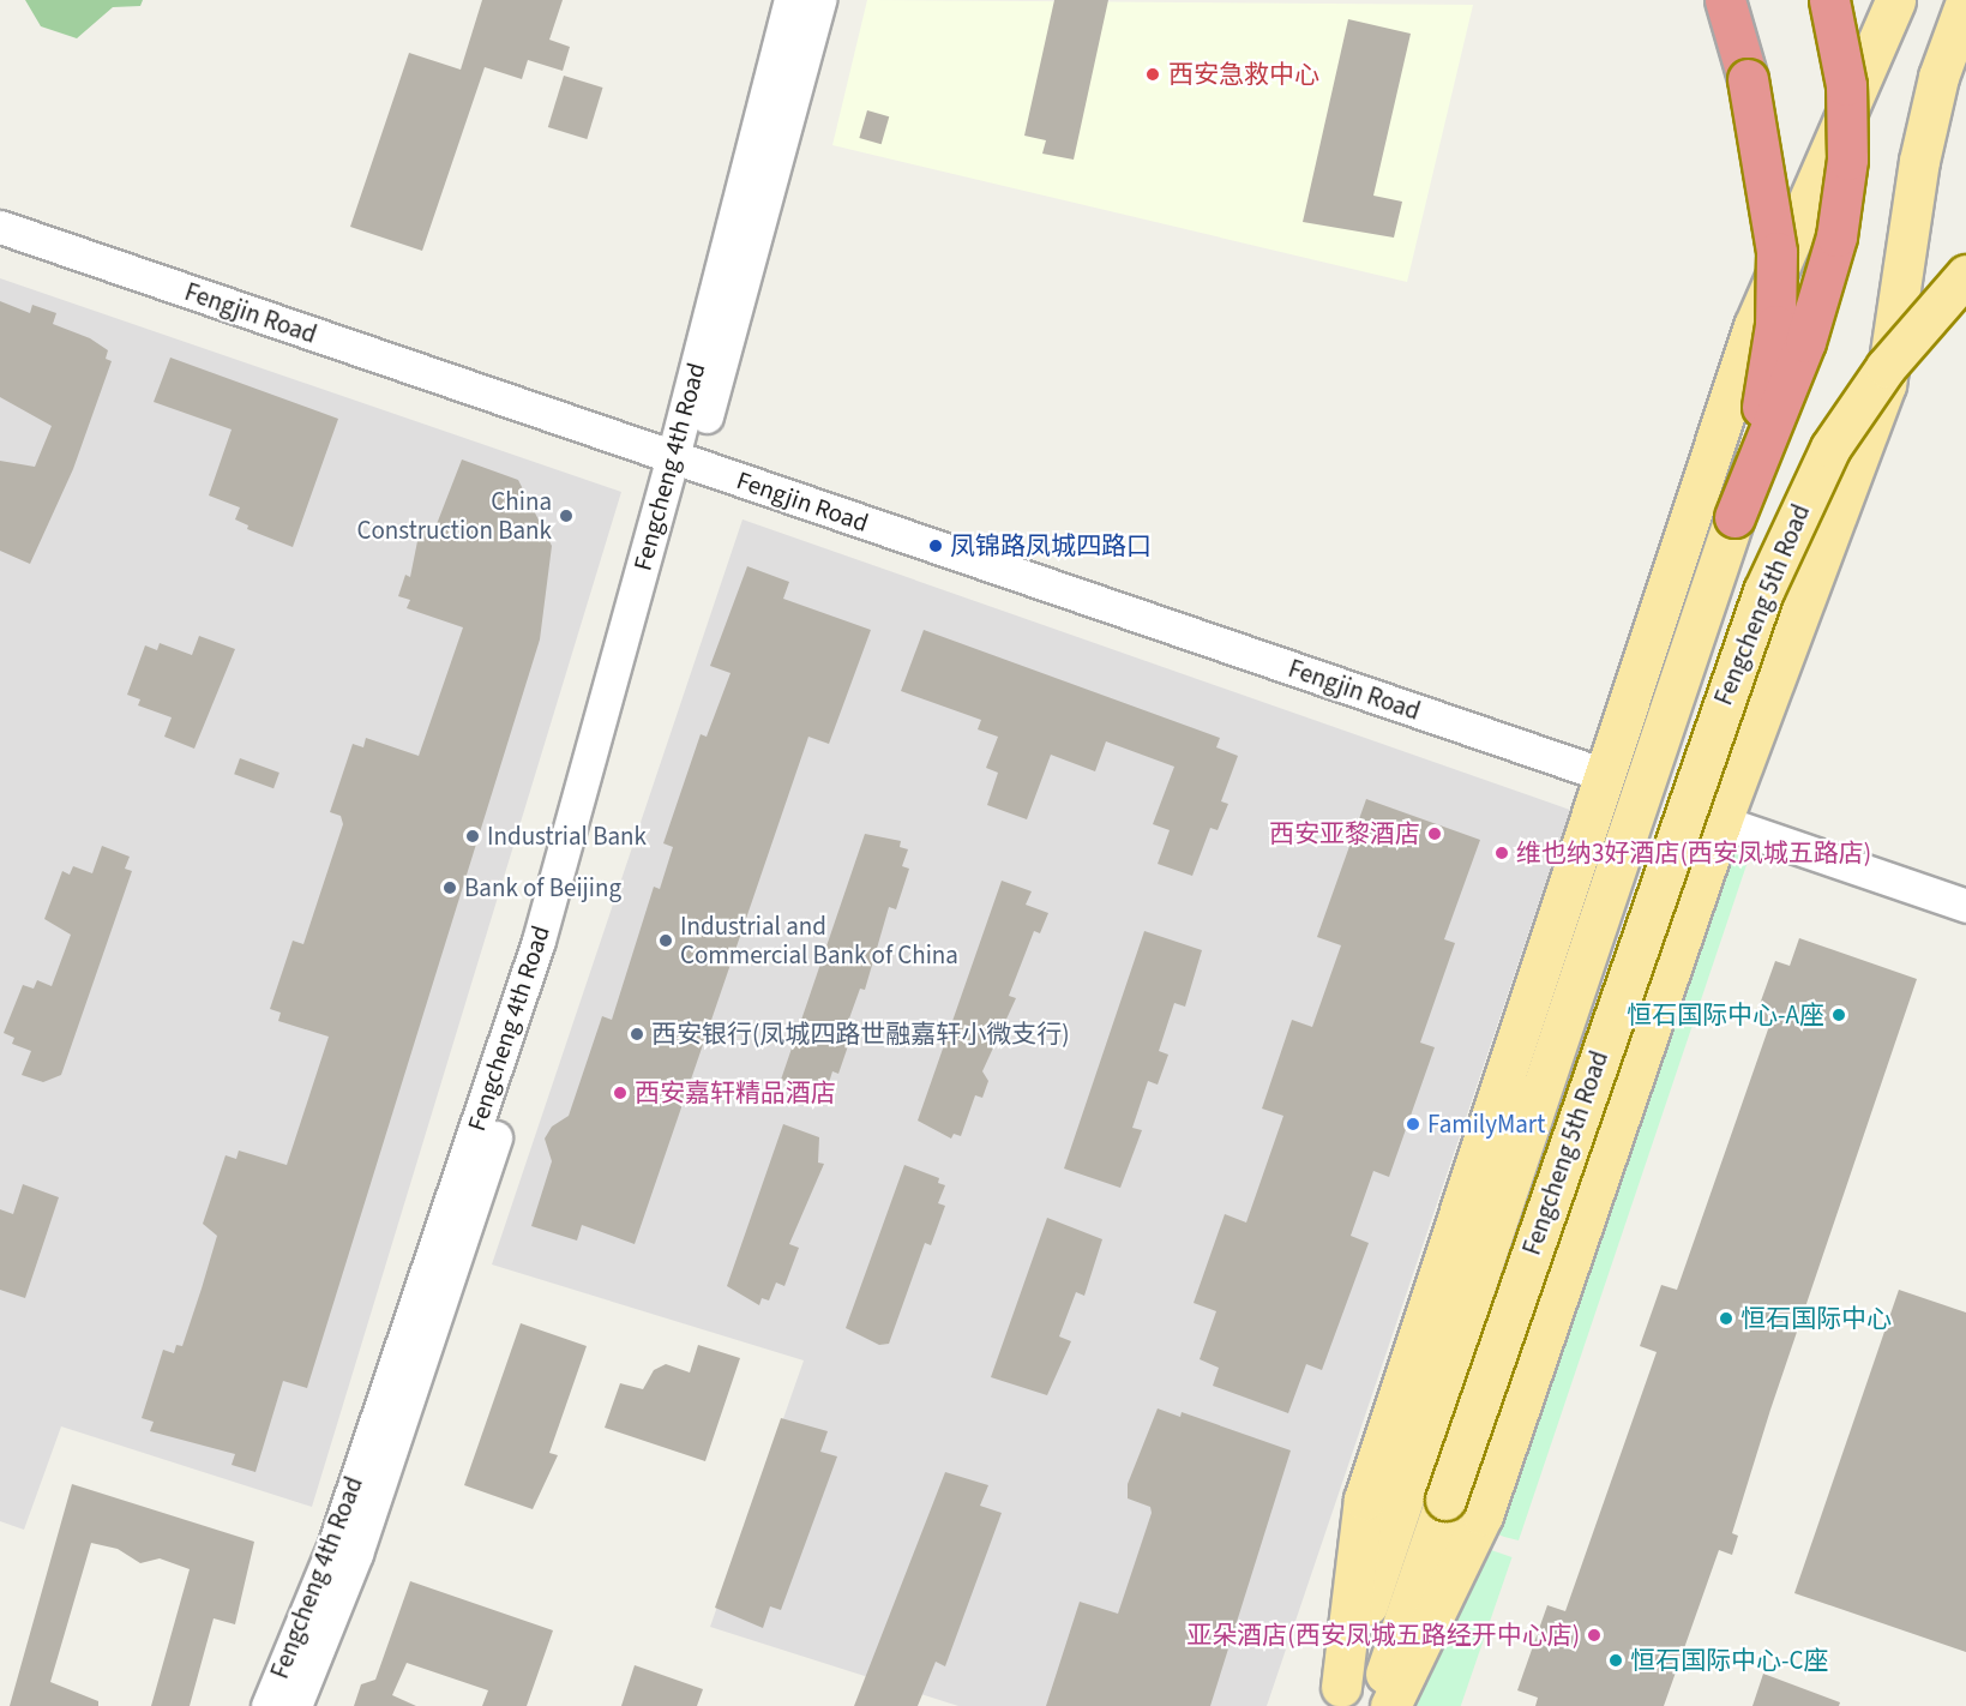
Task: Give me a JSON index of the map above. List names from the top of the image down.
{
  "streets": {
    "main road": ["Fengcheng 5th Road"],
    "street": ["Fengjin Road", "Fengcheng 4th Road"]
  },
  "crossings": [
    ["Fengjin Road", "Fengcheng 4th Road"]
  ],
  "places": [
    "西安急救中心",
    "China Construction Bank",
    "凤锦路凤城四路口",
    "西安亚黎酒店",
    "Industrial Bank",
    "维也纳3好酒店(西安凤城五路店)",
    "Bank of Beijing",
    "Industrial and Commercial Bank of China",
    "恒石国际中心-A座",
    "西安银行(凤城四路世融嘉轩小微支行)",
    "西安嘉轩精品酒店",
    "FamilyMart",
    "恒石国际中心",
    "亚朵酒店(西安凤城五路经开中心店)",
    "恒石国际中心-C座"
  ]
}
